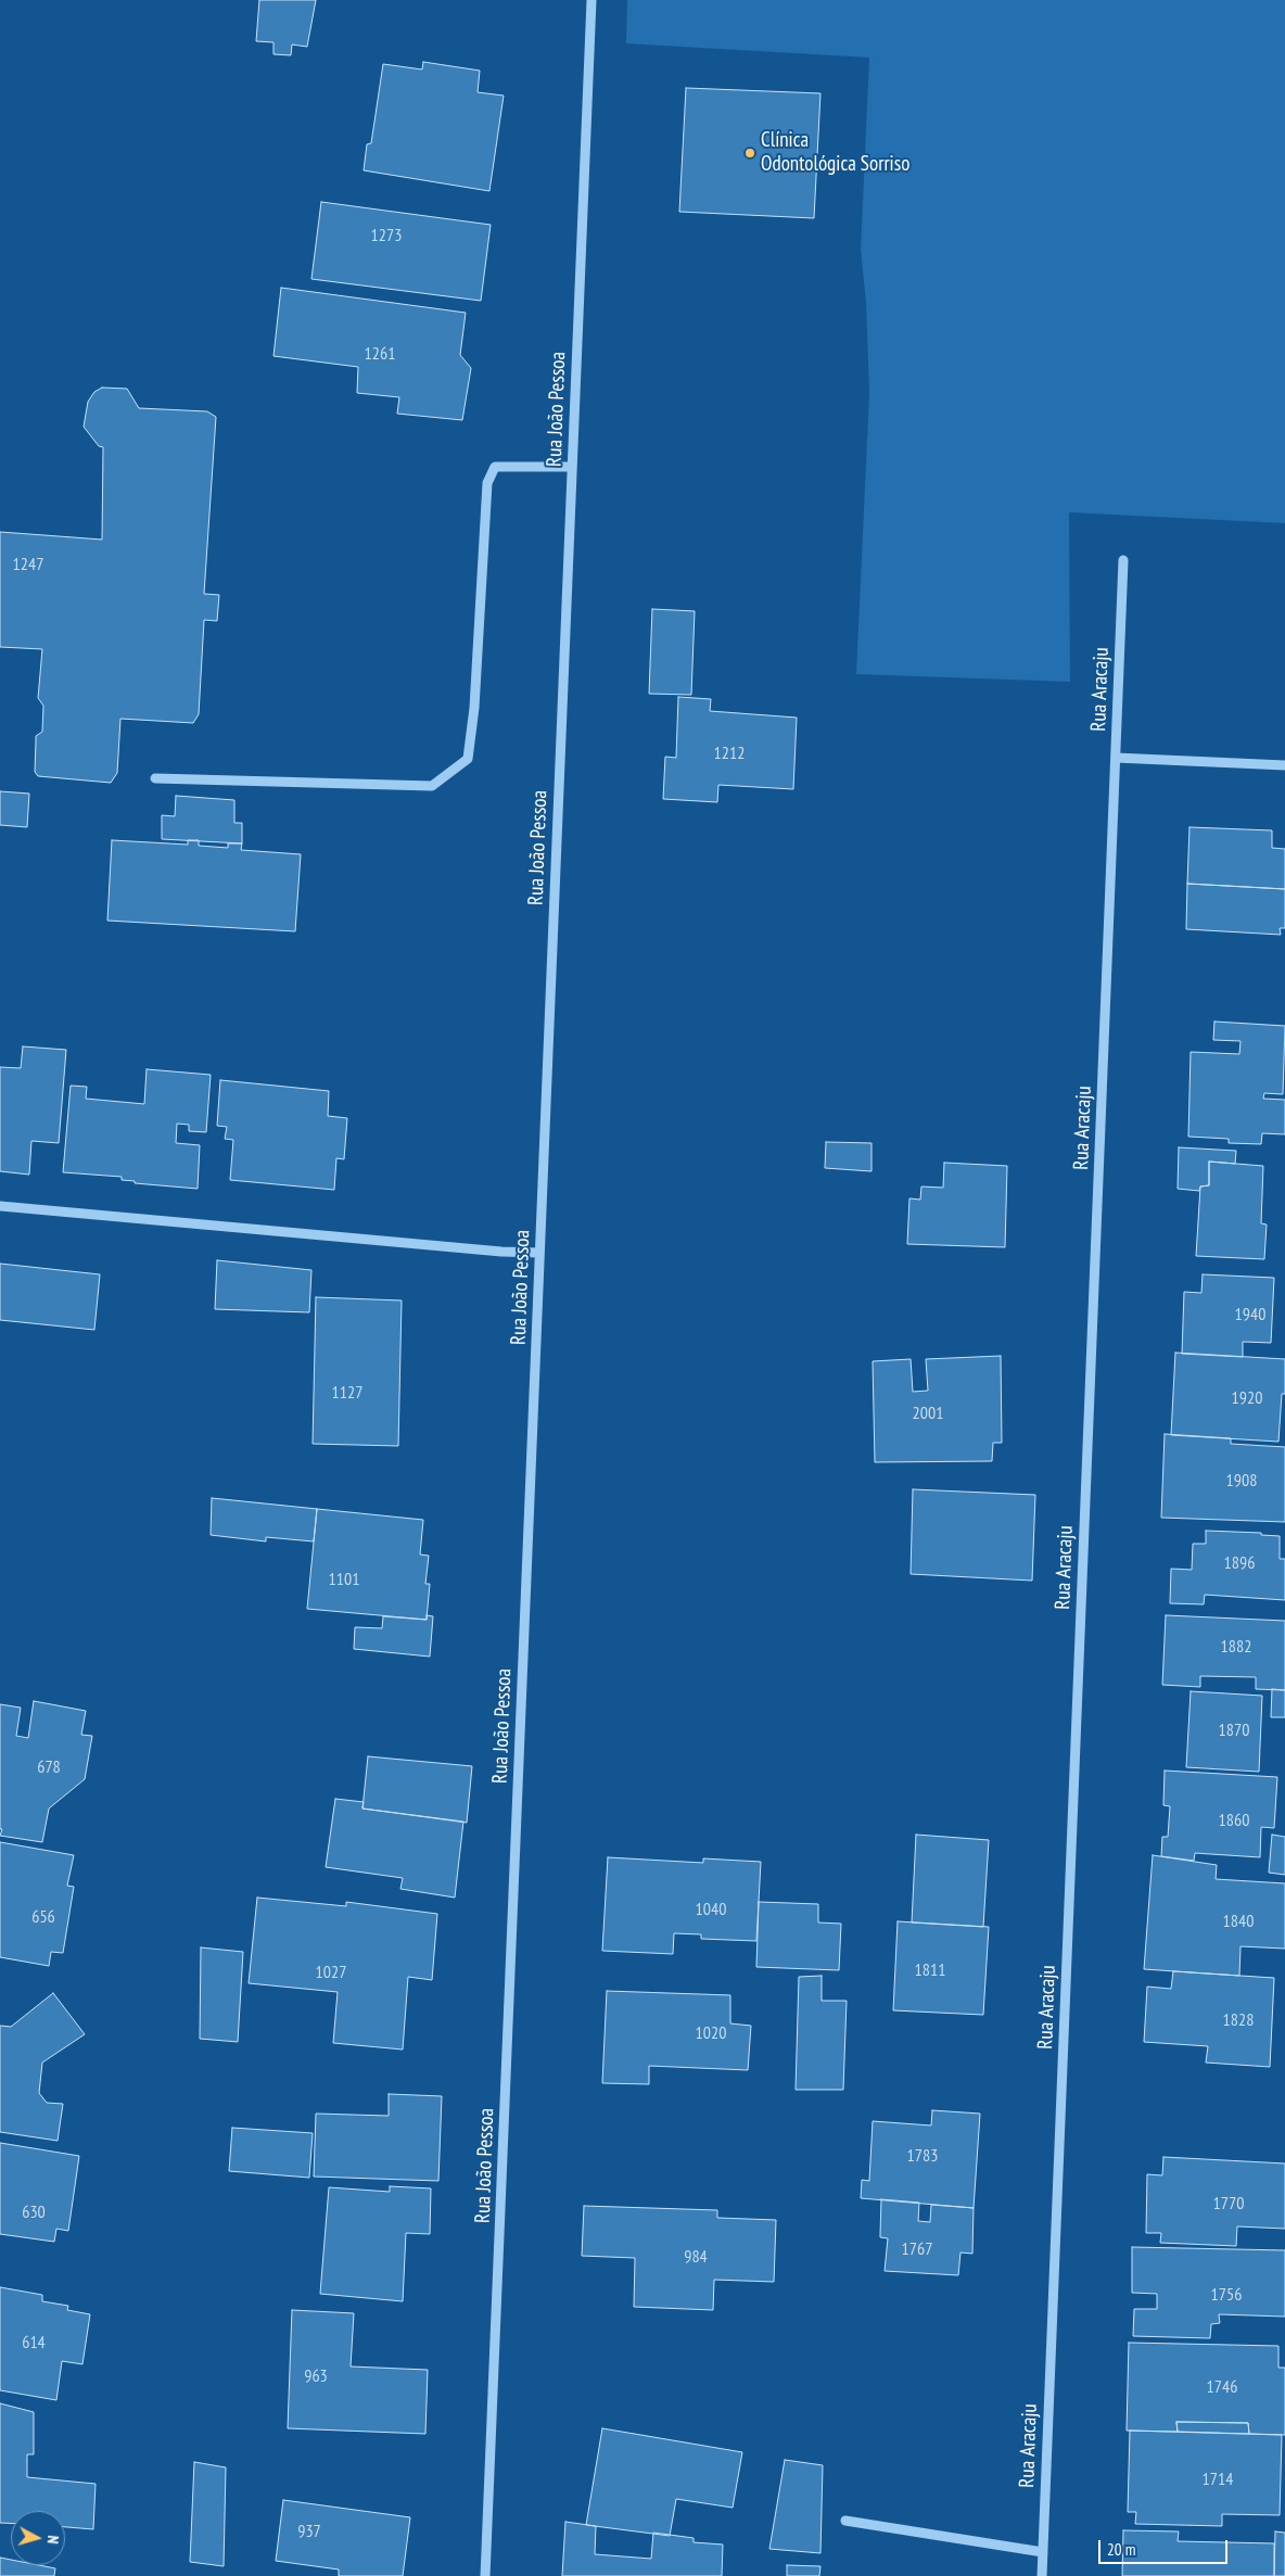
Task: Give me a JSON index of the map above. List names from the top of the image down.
{
  "streets": {
    "street": ["Rua João Pessoa", "Rua Aracaju"]
  },
  "places": ["Clínica Odontológica Sorriso"],
  "house_numbers": [
    "1273",
    "1261",
    "1247",
    "1212",
    "1940",
    "1127",
    "1920",
    "2001",
    "1908",
    "1896",
    "1101",
    "1882",
    "1870",
    "678",
    "1860",
    "1040",
    "656",
    "1840",
    "1811",
    "1027",
    "1828",
    "1020",
    "1783",
    "1770",
    "630",
    "1767",
    "984",
    "1756",
    "614",
    "963",
    "1746",
    "1714",
    "937"
  ],
  "scale_bar": "20 m",
  "north": "right"
}
